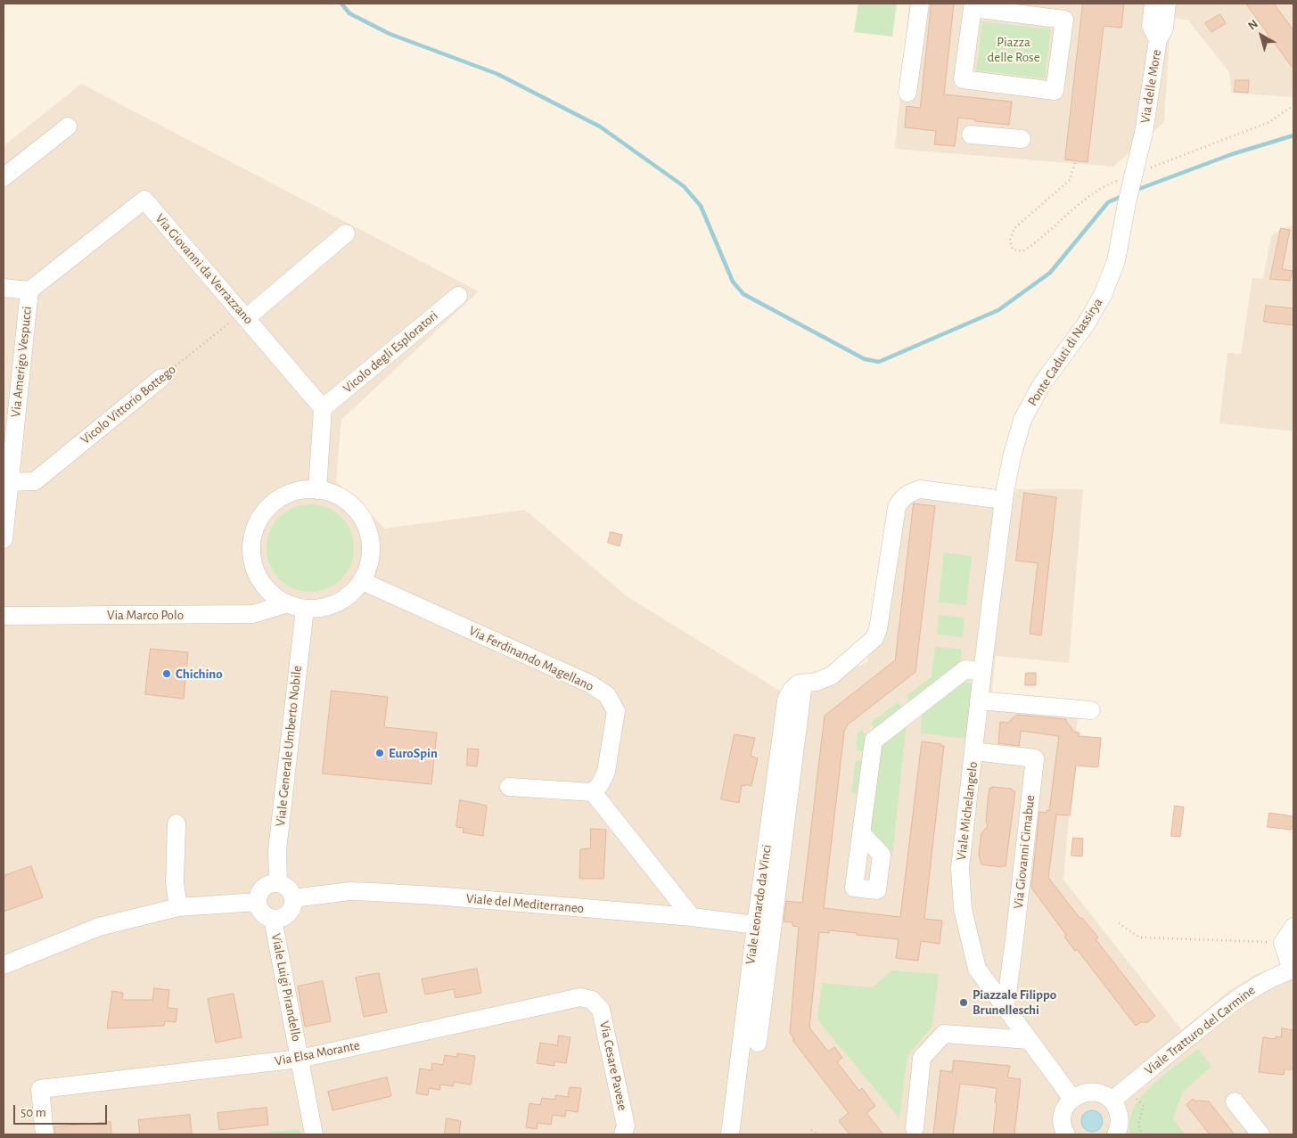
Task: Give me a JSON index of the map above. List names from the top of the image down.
{
  "streets": {
    "street": [
      "Via delle More",
      "Via Giovanni da Verrazzano",
      "Vicolo degli Esploratori",
      "Ponte Caduti di Nassirya",
      "Via Amerigo Vespucci",
      "Vicolo Vittorio Bottego",
      "Via Marco Polo",
      "Via Ferdinando Magellano",
      "Viale Generale Umberto Nobile",
      "Viale Michelangelo",
      "Via Giovanni Cimabue",
      "Viale del Mediterraneo",
      "Viale Leonardo da Vinci",
      "Viale Luigi Pirandello",
      "Viale Tratturo del Carmine",
      "Via Elsa Morante",
      "Via Cesare Pavese"
    ]
  },
  "crossings": [
    ["Via delle More", "Ponte Caduti di Nassirya"],
    ["Via Giovanni da Verrazzano", "Vicolo degli Esploratori"],
    ["Via Giovanni da Verrazzano", "Via Amerigo Vespucci"],
    ["Via Giovanni da Verrazzano", "Vicolo Vittorio Bottego"],
    ["Ponte Caduti di Nassirya", "Viale Michelangelo"],
    ["Ponte Caduti di Nassirya", "Viale Leonardo da Vinci"],
    ["Via Amerigo Vespucci", "Vicolo Vittorio Bottego"],
    ["Via Marco Polo", "Via Ferdinando Magellano"],
    ["Via Marco Polo", "Viale Generale Umberto Nobile"],
    ["Via Ferdinando Magellano", "Viale Generale Umberto Nobile"],
    ["Viale Generale Umberto Nobile", "Viale del Mediterraneo"],
    ["Viale Generale Umberto Nobile", "Viale Luigi Pirandello"],
    ["Viale Michelangelo", "Via Giovanni Cimabue"],
    ["Viale Michelangelo", "Viale Leonardo da Vinci"],
    ["Viale del Mediterraneo", "Viale Leonardo da Vinci"],
    ["Viale del Mediterraneo", "Viale Luigi Pirandello"],
    ["Viale Luigi Pirandello", "Via Elsa Morante"],
    ["Via Elsa Morante", "Via Cesare Pavese"]
  ],
  "parks": ["Piazza delle Rose"],
  "places": ["Chichino", "EuroSpin", "Piazzale Filippo Brunelleschi"],
  "scale_bar": "50 m",
  "north": "top left"
}
